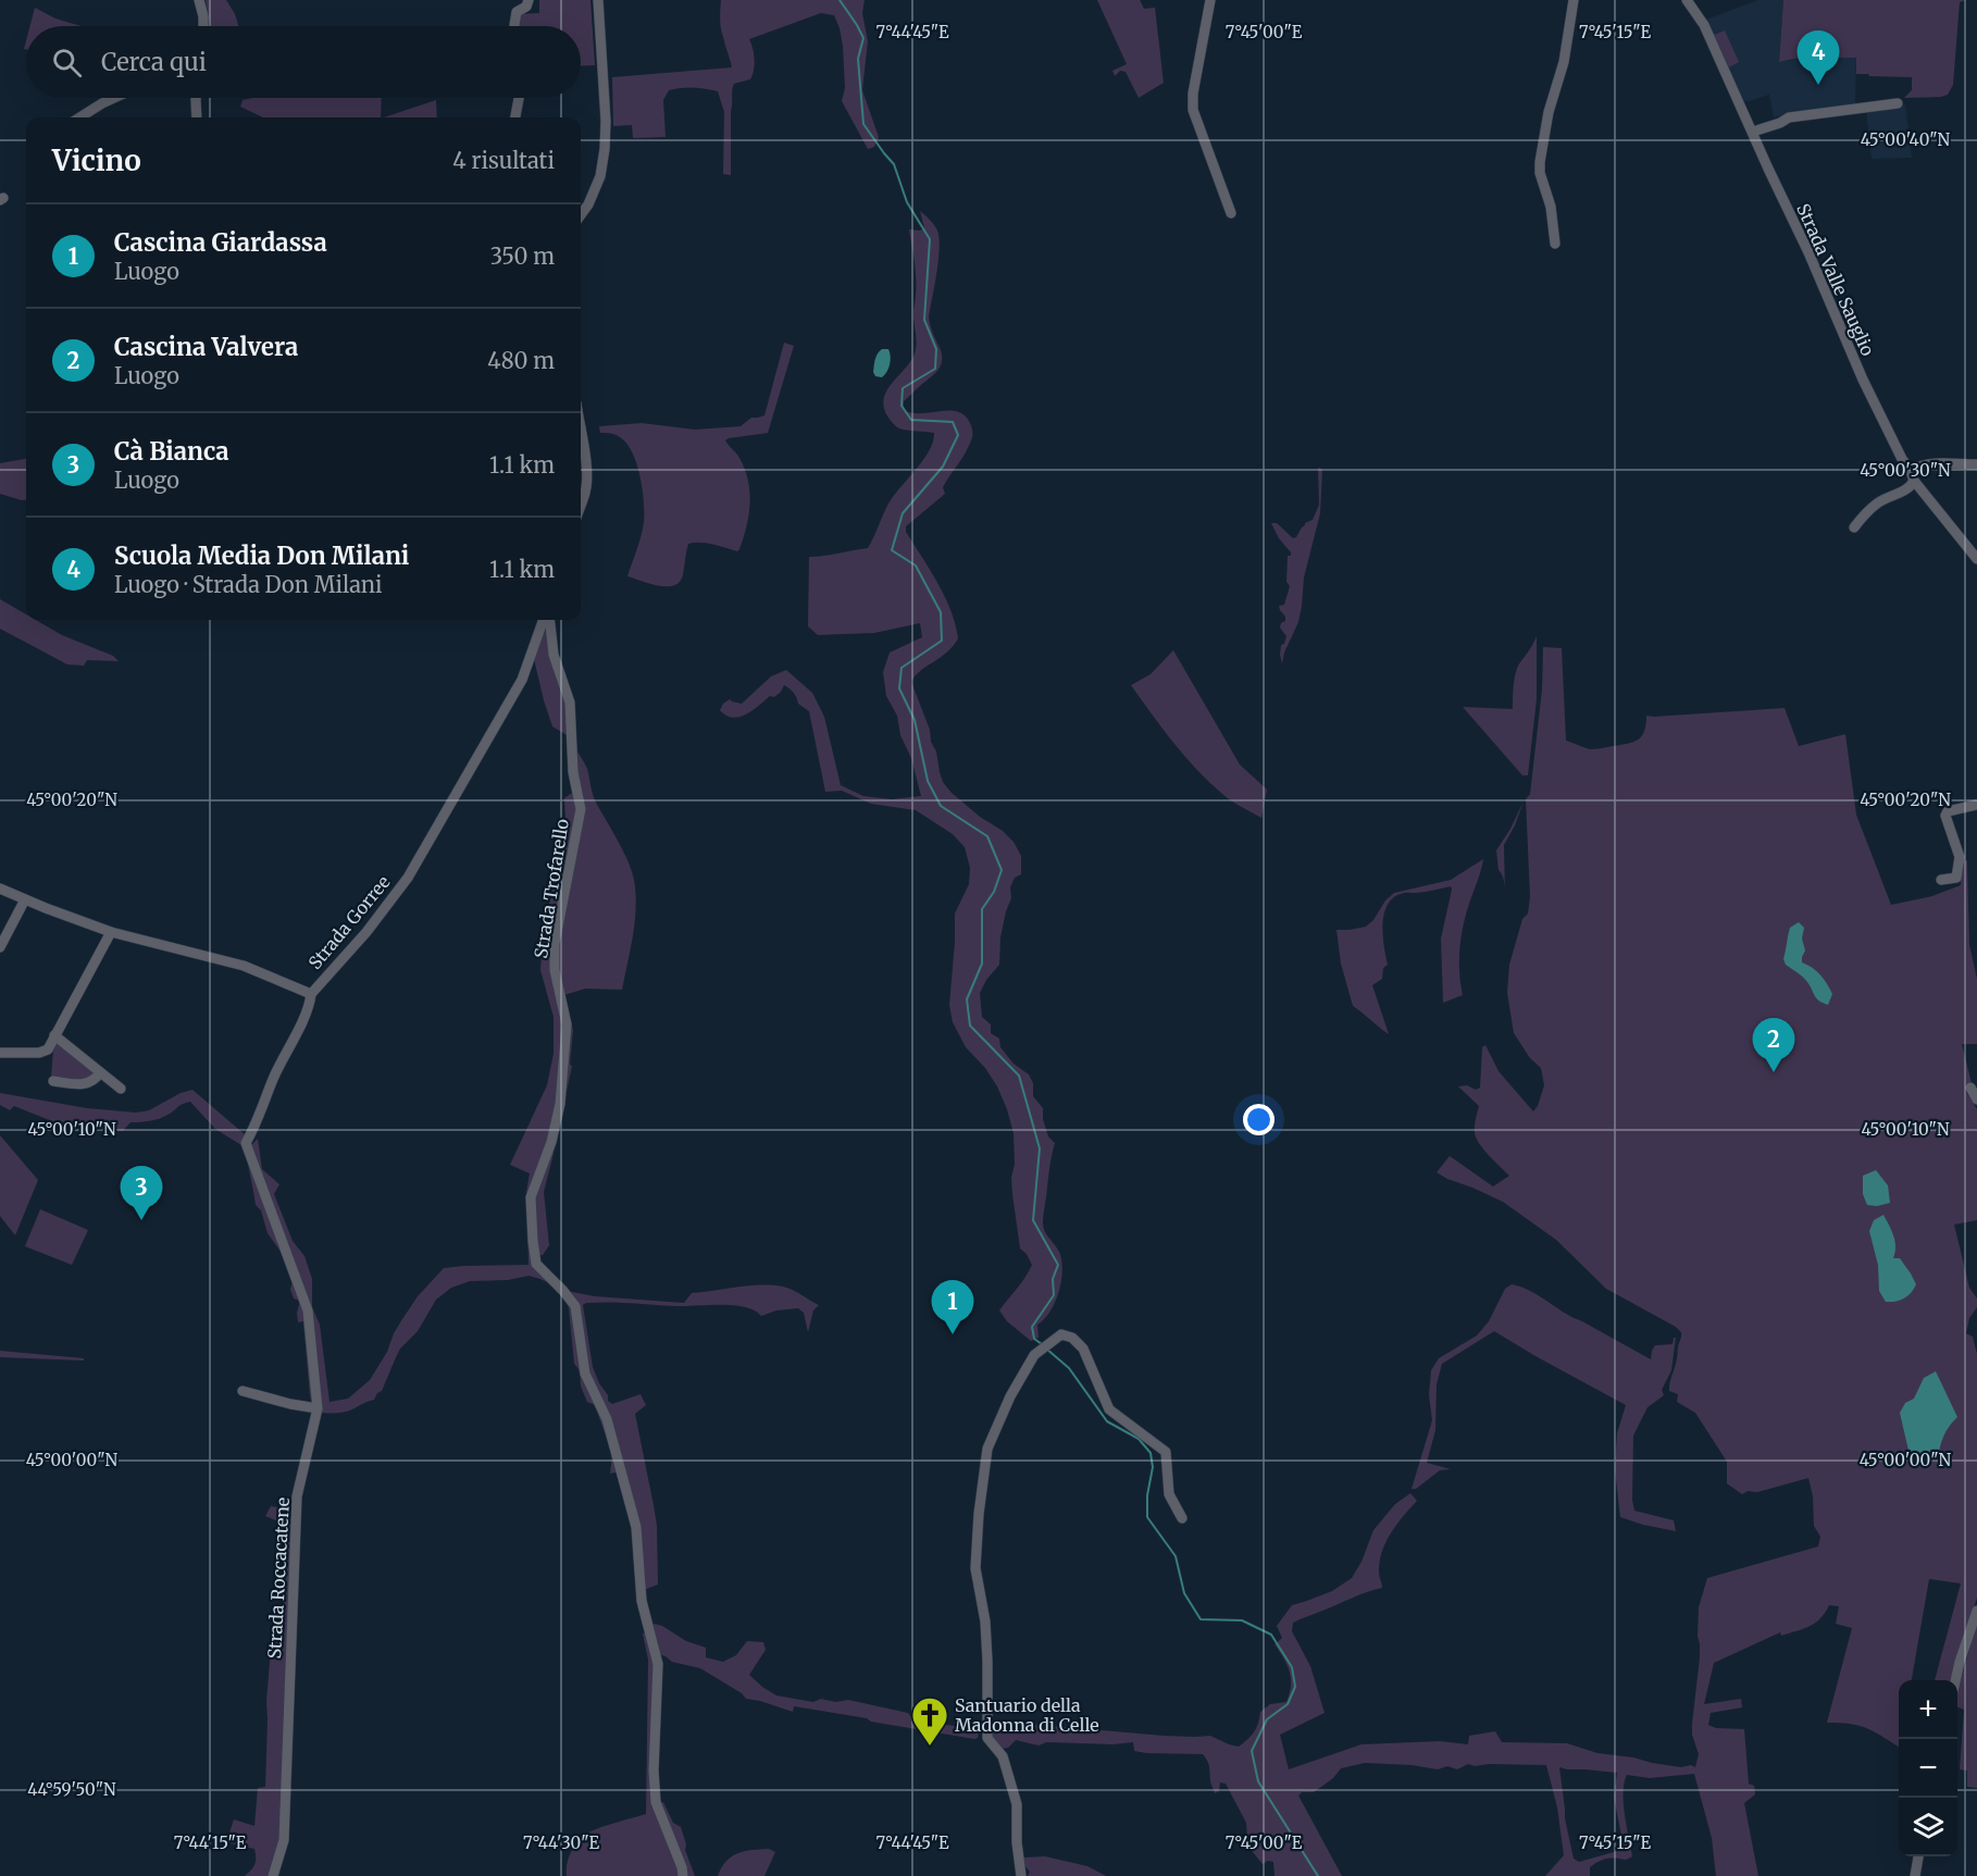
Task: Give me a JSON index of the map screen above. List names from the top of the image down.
{
  "streets": {
    "street": [
      "Strada Valle Sauglio",
      "Strada Trofarello",
      "Strada Gorree",
      "Strada Roccacatene"
    ]
  },
  "crossings": [
    ["Strada Gorree", "Strada Roccacatene"]
  ],
  "places": {
    "church": ["Santuario della Madonna di Celle"]
  },
  "page": {
    "search": "Cerca qui",
    "pins": [
      "4",
      "2",
      "3",
      "1"
    ],
    "heading": ["Vicino", "4 risultati"],
    "list": [
      {
        "mark": "1",
        "name": "Cascina Giardassa",
        "note": "Luogo",
        "value": "350 m"
      },
      {
        "mark": "2",
        "name": "Cascina Valvera",
        "note": "Luogo",
        "value": "480 m"
      },
      {
        "mark": "3",
        "name": "Cà Bianca",
        "note": "Luogo",
        "value": "1.1 km"
      },
      {
        "mark": "4",
        "name": "Scuola Media Don Milani",
        "note": "Luogo · Strada Don Milani",
        "value": "1.1 km"
      }
    ],
    "map_buttons": ["+", "−"]
  },
  "coordinates": [
    "7°44'45\"E",
    "7°45'00\"E",
    "7°45'15\"E",
    "45°00'40\"N",
    "45°00'30\"N",
    "45°00'20\"N",
    "45°00'10\"N",
    "45°00'00\"N",
    "44°59'50\"N",
    "7°44'15\"E",
    "7°44'30\"E"
  ]
}
